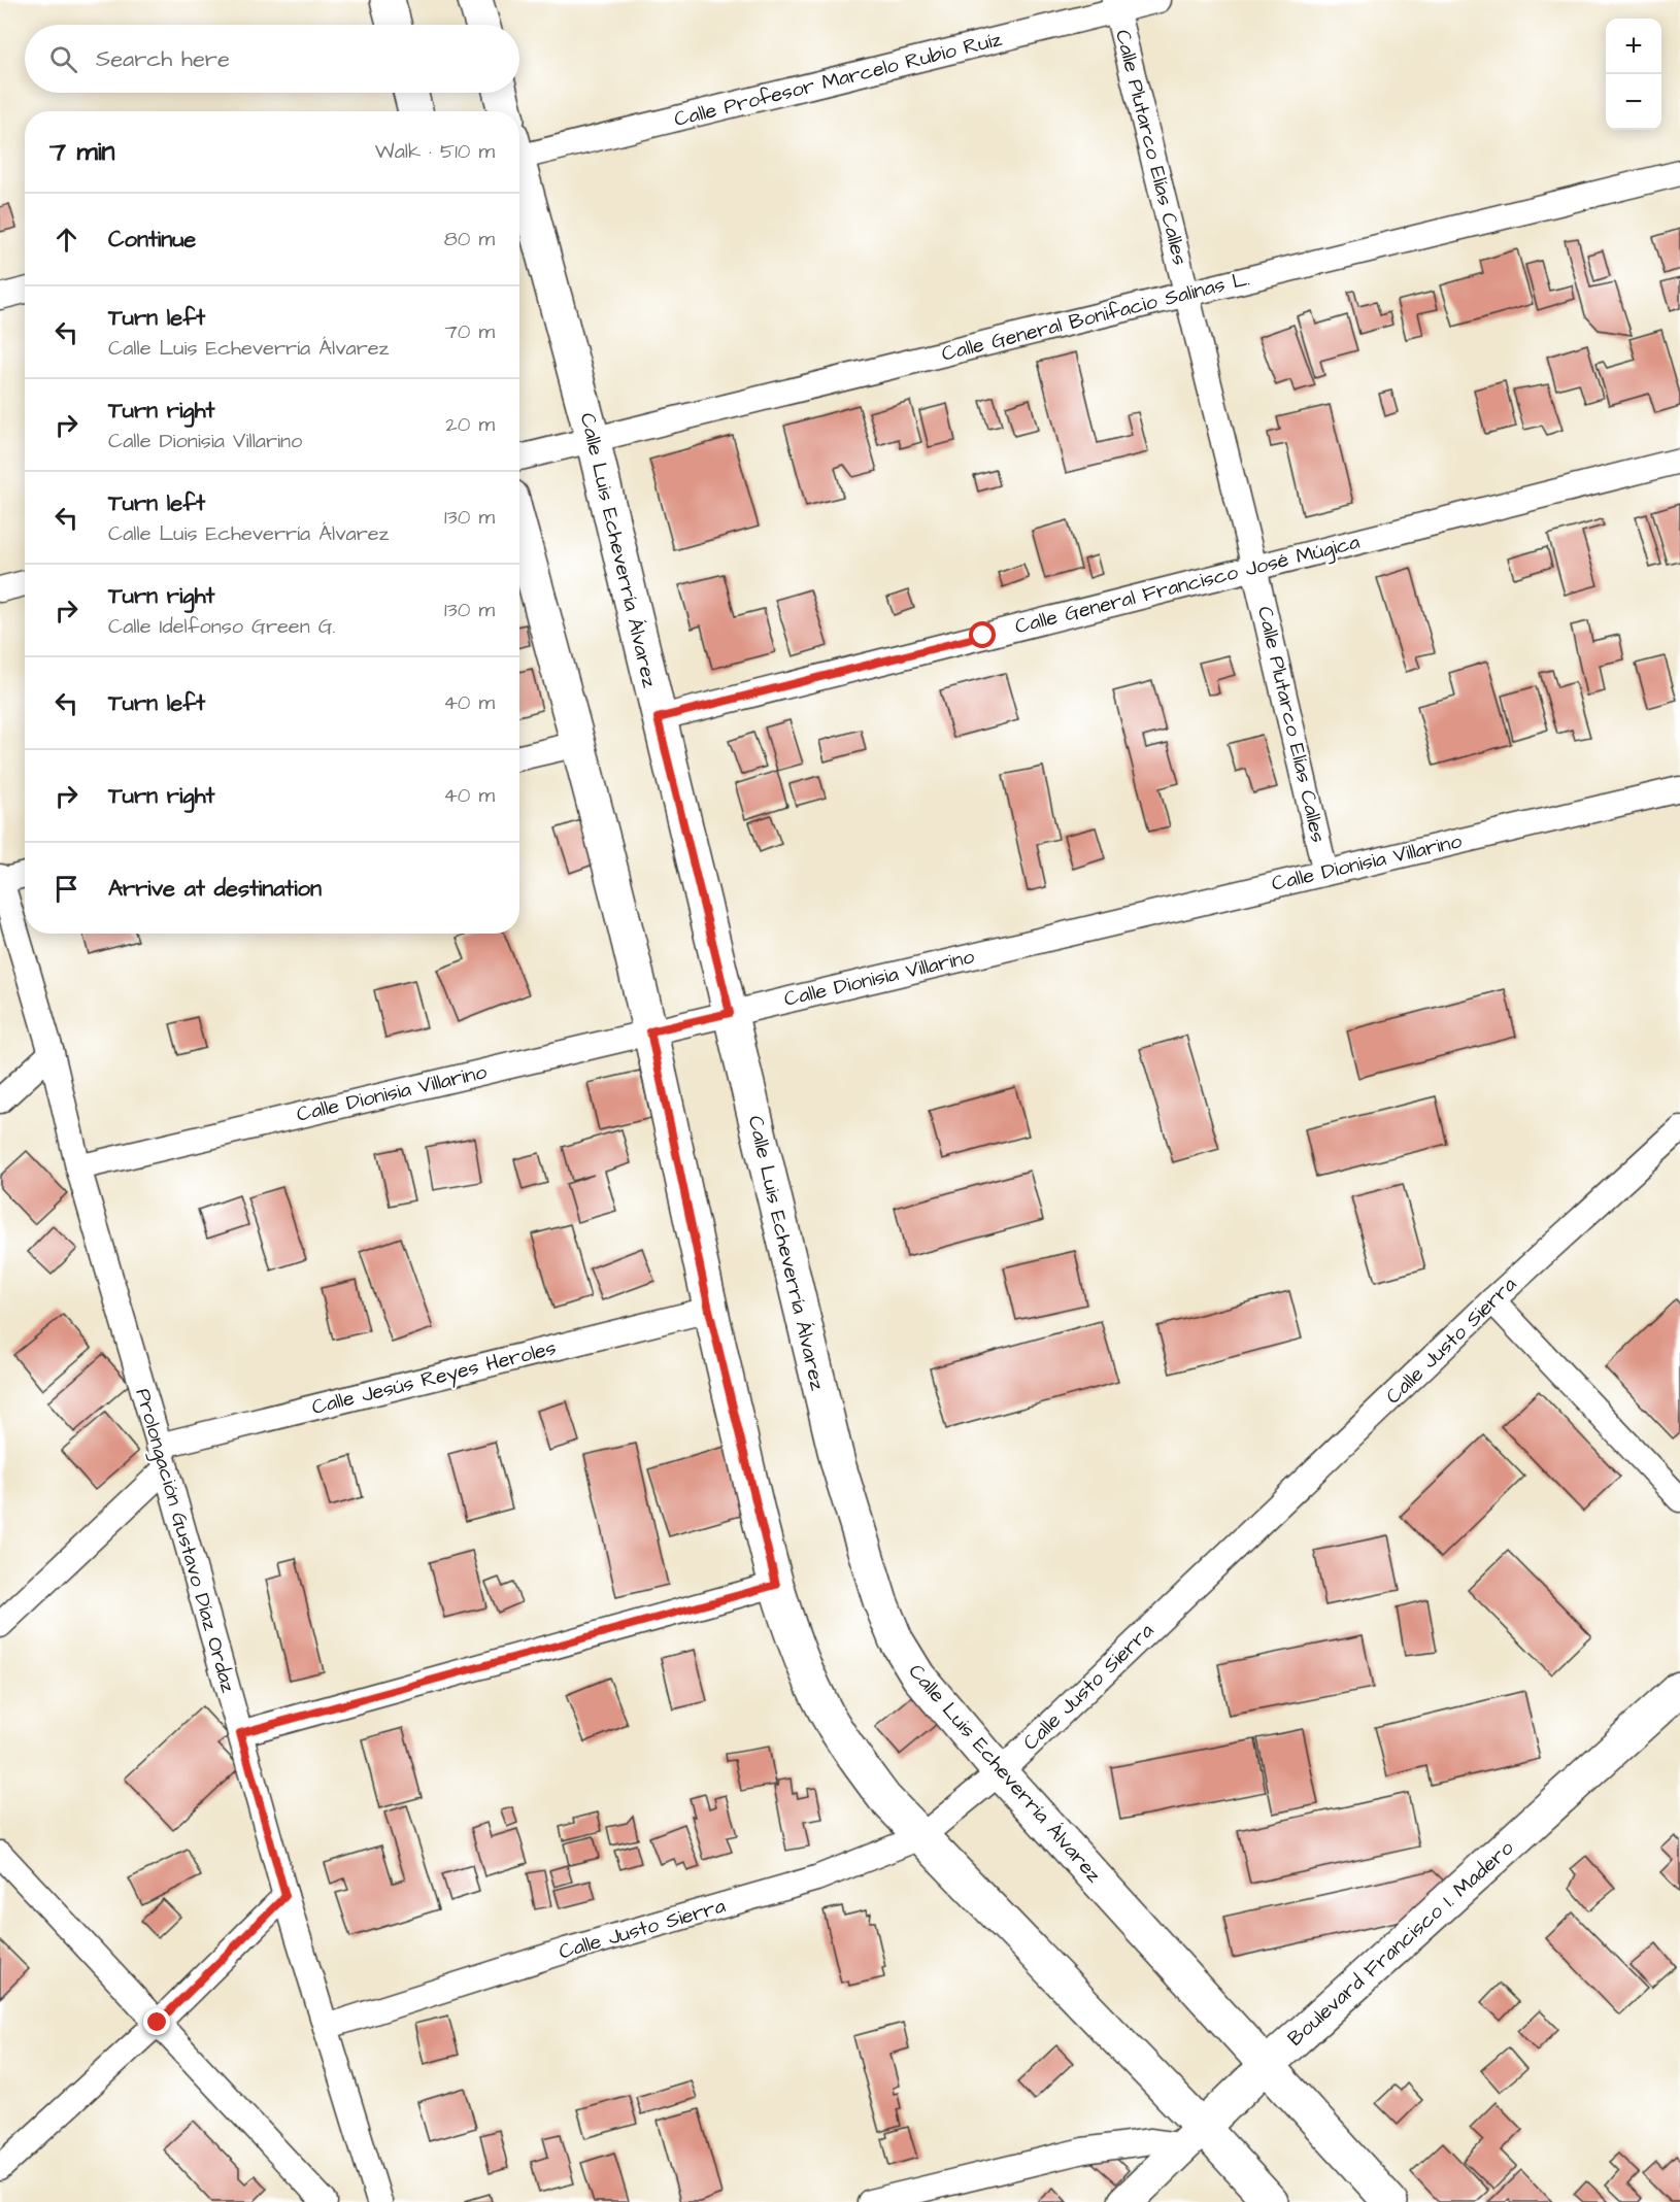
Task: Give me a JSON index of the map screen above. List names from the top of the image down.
{
  "streets": {
    "street": [
      "Calle Profesor Marcelo Rubio Ruíz",
      "Calle Plutarco Elías Calles",
      "Calle General Bonifacio Salinas L.",
      "Calle Luis Echeverría Álvarez",
      "Calle General Francisco José Múgica",
      "Calle Dionisia Villarino",
      "Calle Justo Sierra",
      "Calle Jesús Reyes Heroles",
      "Prolongación Gustavo Díaz Ordaz",
      "Boulevard Francisco I. Madero"
    ]
  },
  "crossings": [
    ["Calle Profesor Marcelo Rubio Ruíz", "Calle Plutarco Elías Calles"],
    ["Calle Plutarco Elías Calles", "Calle General Bonifacio Salinas L."],
    ["Calle Plutarco Elías Calles", "Calle General Francisco José Múgica"],
    ["Calle Plutarco Elías Calles", "Calle Dionisia Villarino"],
    ["Calle General Bonifacio Salinas L.", "Calle Luis Echeverría Álvarez"],
    ["Calle Luis Echeverría Álvarez", "Calle General Francisco José Múgica"],
    ["Calle Luis Echeverría Álvarez", "Calle Dionisia Villarino"],
    ["Calle Luis Echeverría Álvarez", "Calle Justo Sierra"],
    ["Calle Luis Echeverría Álvarez", "Boulevard Francisco I. Madero"],
    ["Calle Dionisia Villarino", "Prolongación Gustavo Díaz Ordaz"],
    ["Calle Justo Sierra", "Prolongación Gustavo Díaz Ordaz"],
    ["Calle Jesús Reyes Heroles", "Prolongación Gustavo Díaz Ordaz"]
  ],
  "page": {
    "map_buttons": ["+", "−"],
    "search": "Search here",
    "heading": ["7 min", "Walk · 510 m"],
    "list": [
      ["Continue", "80 m"],
      ["Turn left", "Calle Luis Echeverría Álvarez", "70 m"],
      ["Turn right", "Calle Dionisia Villarino", "20 m"],
      ["Turn left", "Calle Luis Echeverría Álvarez", "130 m"],
      ["Turn right", "Calle Idelfonso Green G.", "130 m"],
      ["Turn left", "40 m"],
      ["Turn right", "40 m"],
      "Arrive at destination"
    ]
  }
}
